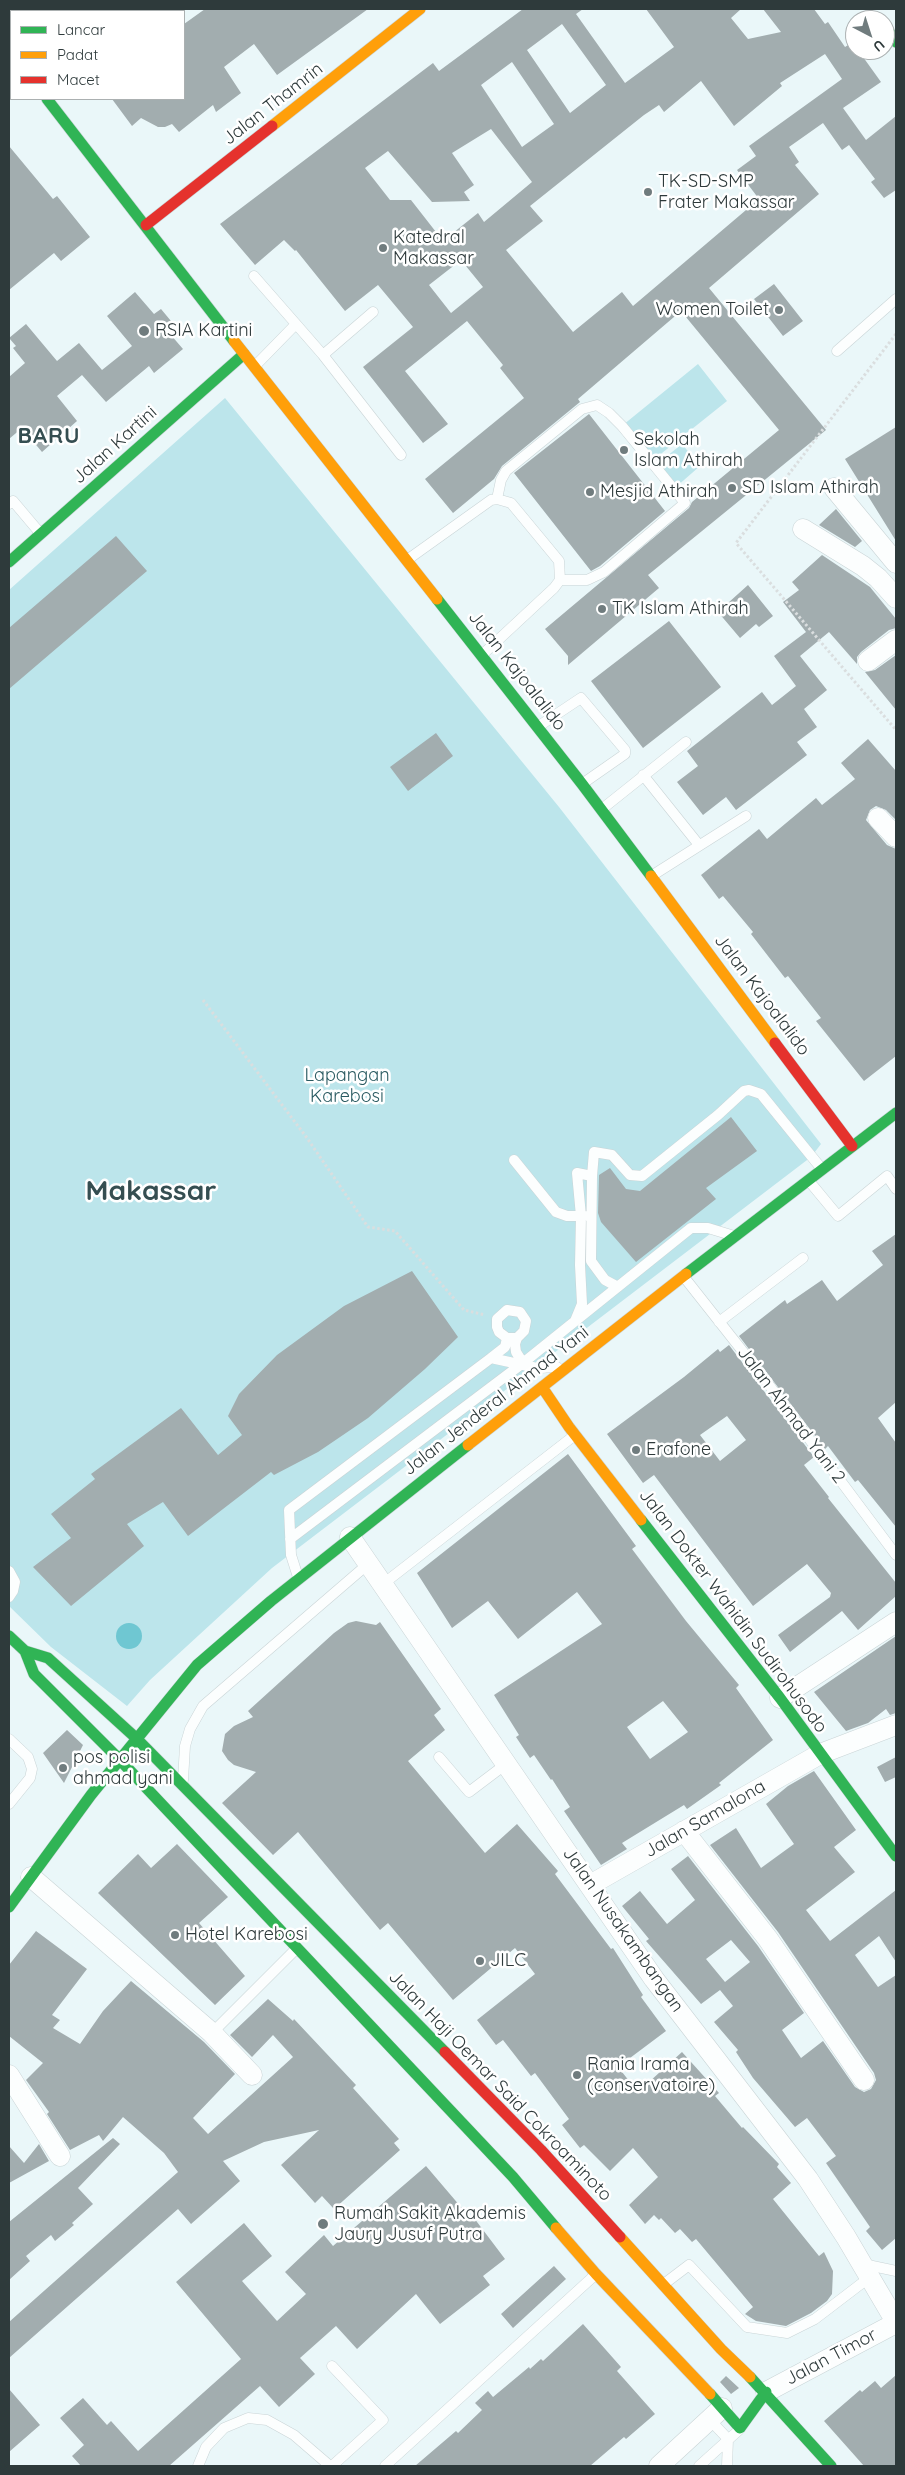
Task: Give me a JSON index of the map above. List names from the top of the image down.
{
  "streets": {
    "main road": [
      "Jalan Thamrin",
      "Jalan Kartini",
      "Jalan Kajoalalido",
      "Jalan Jenderal Ahmad Yani",
      "Jalan Dokter Wahidin Sudirohusodo",
      "Jalan Haji Oemar Said Cokroaminoto"
    ],
    "street": ["Jalan Samalona", "Jalan Nusakambangan", "Jalan Timor"],
    "lane": ["Jalan Ahmad Yani 2"]
  },
  "crossings": [
    ["Jalan Thamrin", "Jalan Kajoalalido"],
    ["Jalan Kartini", "Jalan Kajoalalido"],
    ["Jalan Kajoalalido", "Jalan Jenderal Ahmad Yani"],
    ["Jalan Jenderal Ahmad Yani", "Jalan Ahmad Yani 2"],
    ["Jalan Jenderal Ahmad Yani", "Jalan Dokter Wahidin Sudirohusodo"],
    ["Jalan Jenderal Ahmad Yani", "Jalan Nusakambangan"],
    ["Jalan Jenderal Ahmad Yani", "Jalan Haji Oemar Said Cokroaminoto"],
    ["Jalan Dokter Wahidin Sudirohusodo", "Jalan Samalona"],
    ["Jalan Samalona", "Jalan Nusakambangan"],
    ["Jalan Nusakambangan", "Jalan Timor"],
    ["Jalan Haji Oemar Said Cokroaminoto", "Jalan Timor"]
  ],
  "districts": ["BARU", "Makassar"],
  "parks": ["Lapangan Karebosi"],
  "places": [
    "TK-SD-SMP Frater Makassar",
    "Katedral Makassar",
    "Women Toilet",
    "RSIA Kartini",
    "Sekolah Islam Athirah",
    "SD Islam Athirah",
    "Mesjid Athirah",
    "TK Islam Athirah",
    "Erafone",
    "pos polisi ahmad yani",
    "Hotel Karebosi",
    "JILC",
    "Rania Irama (conservatoire)",
    "Rumah Sakit Akademis Jaury Jusuf Putra"
  ],
  "legend": ["Lancar", "Padat", "Macet"],
  "north": "bottom right"
}
